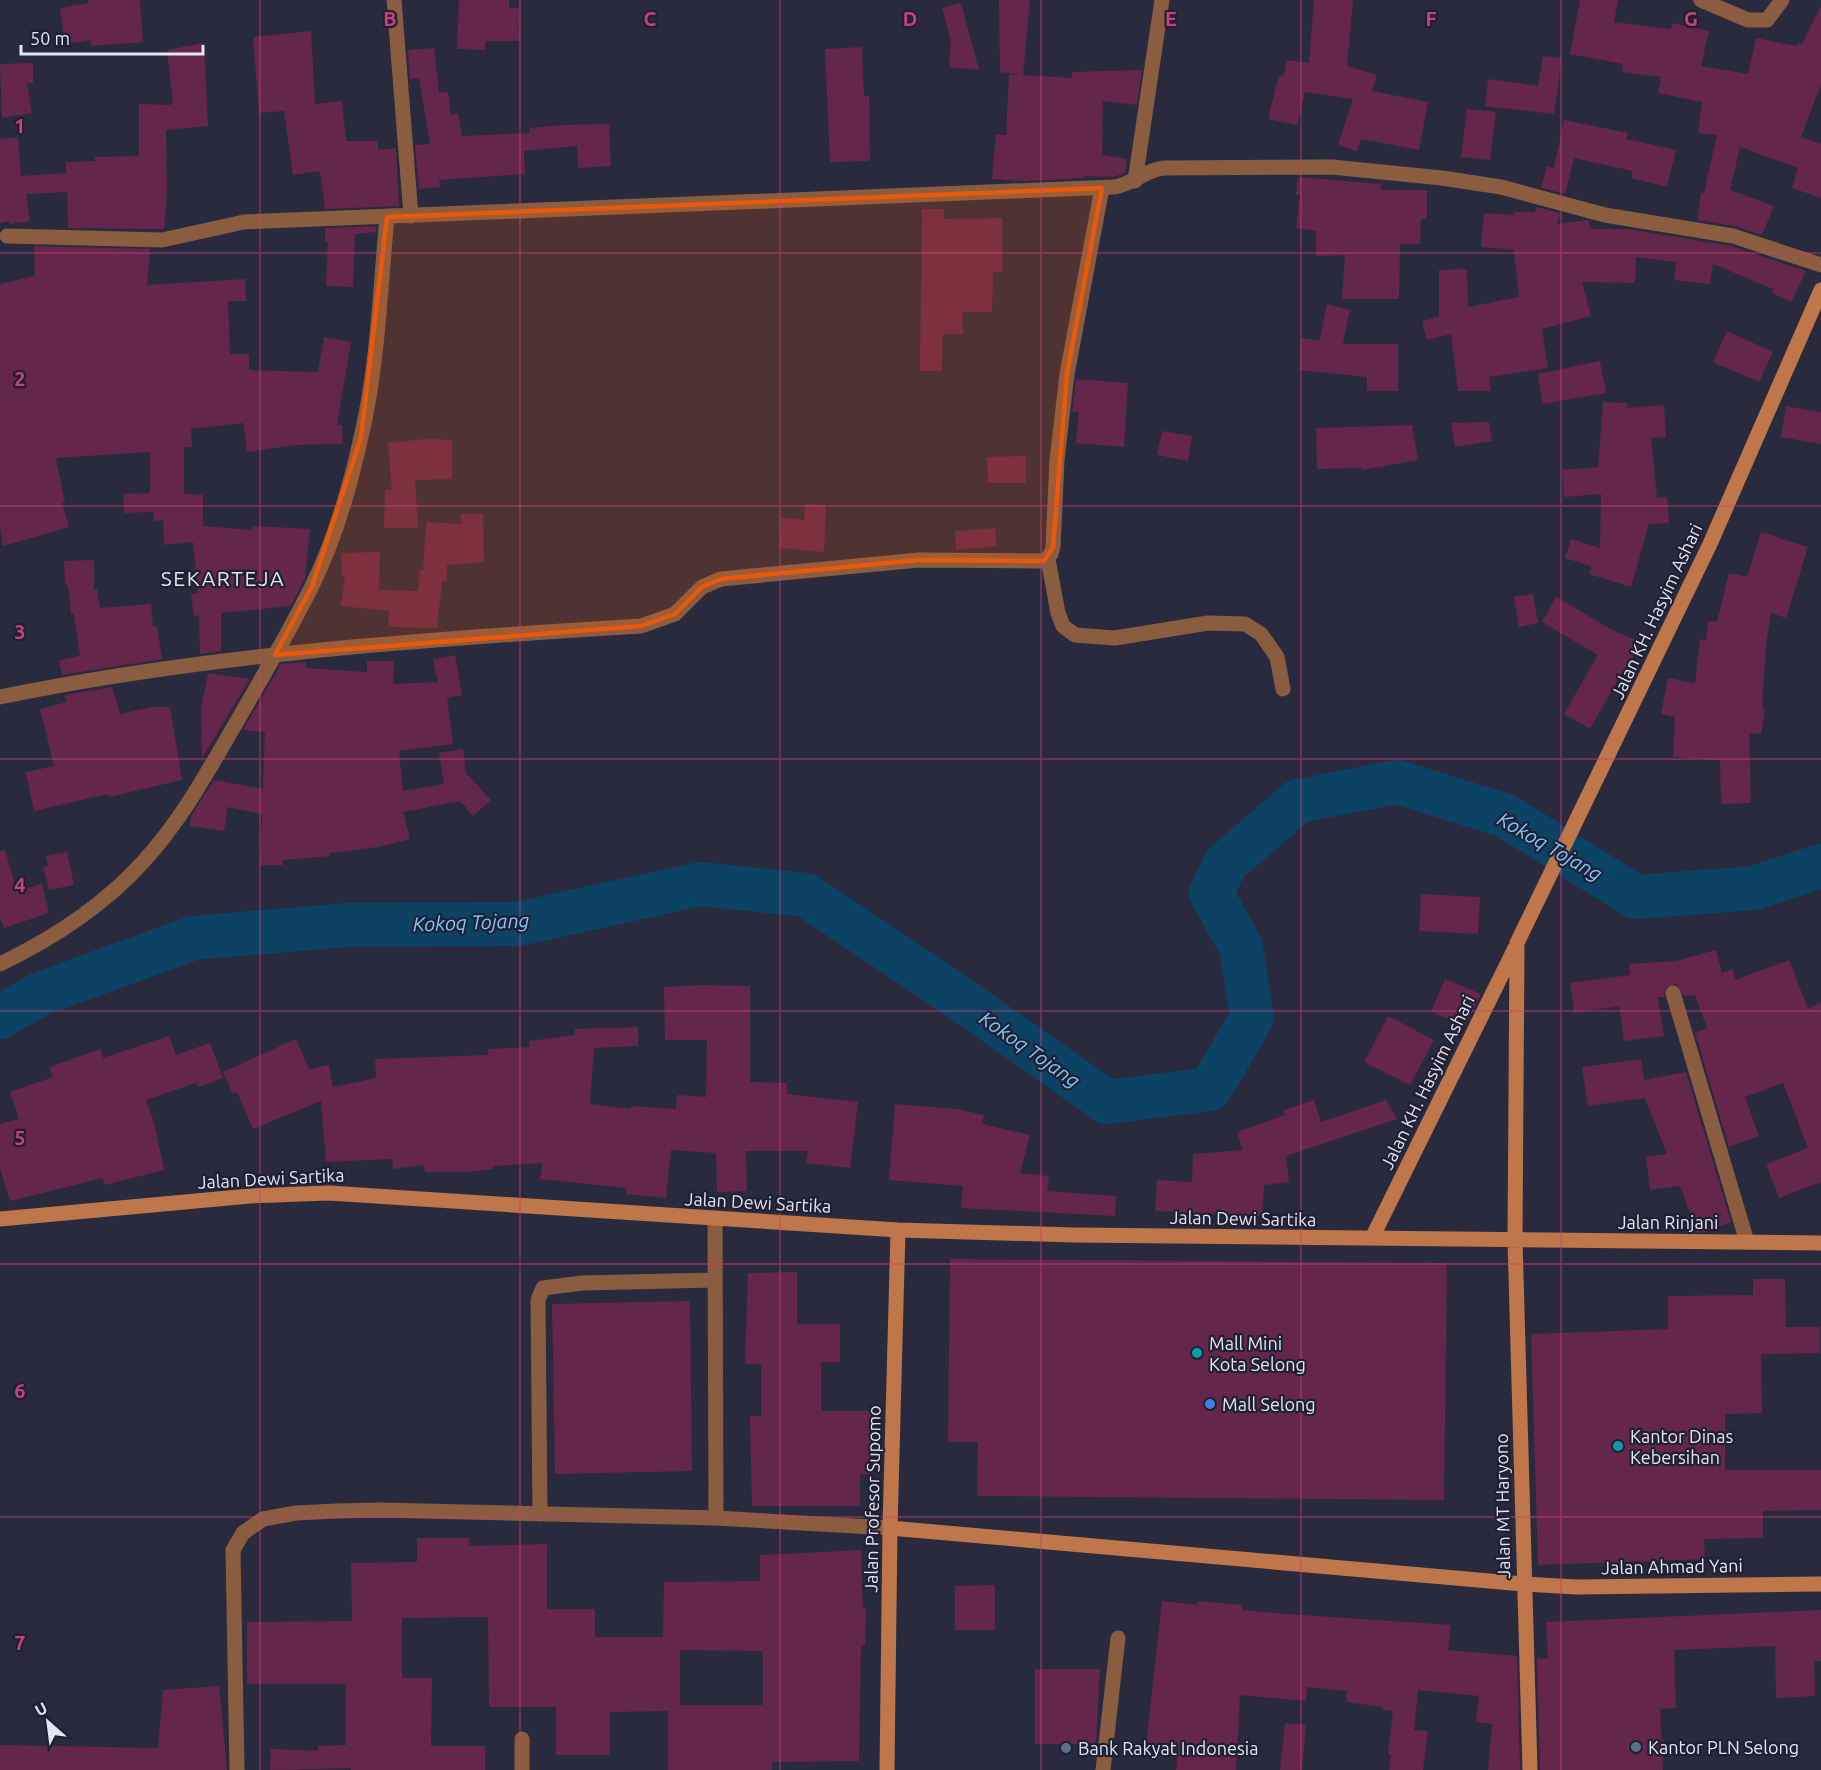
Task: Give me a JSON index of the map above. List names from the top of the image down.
{
  "streets": {
    "street": [
      "Jalan KH. Hasyim Ashari",
      "Jalan Dewi Sartika",
      "Jalan Rinjani",
      "Jalan Profesor Supomo",
      "Jalan MT Haryono",
      "Jalan Ahmad Yani"
    ]
  },
  "crossings": [
    ["Jalan KH. Hasyim Ashari", "Jalan Dewi Sartika"],
    ["Jalan KH. Hasyim Ashari", "Jalan Rinjani"],
    ["Jalan KH. Hasyim Ashari", "Jalan MT Haryono"],
    ["Jalan Dewi Sartika", "Jalan Rinjani"],
    ["Jalan Dewi Sartika", "Jalan Profesor Supomo"],
    ["Jalan Dewi Sartika", "Jalan MT Haryono"],
    ["Jalan Rinjani", "Jalan MT Haryono"],
    ["Jalan Profesor Supomo", "Jalan Ahmad Yani"],
    ["Jalan MT Haryono", "Jalan Ahmad Yani"]
  ],
  "districts": ["SEKARTEJA"],
  "water": ["Kokoq Tojang"],
  "places": [
    "Mall Mini Kota Selong",
    "Mall Selong",
    "Kantor Dinas Kebersihan",
    "Kantor PLN Selong",
    "Bank Rakyat Indonesia"
  ],
  "scale_bar": "50 m",
  "north": "top left",
  "grid": {
    "columns": [
      "B",
      "C",
      "D",
      "E",
      "F",
      "G"
    ],
    "rows": [
      "1",
      "2",
      "3",
      "4",
      "5",
      "6",
      "7"
    ]
  }
}
